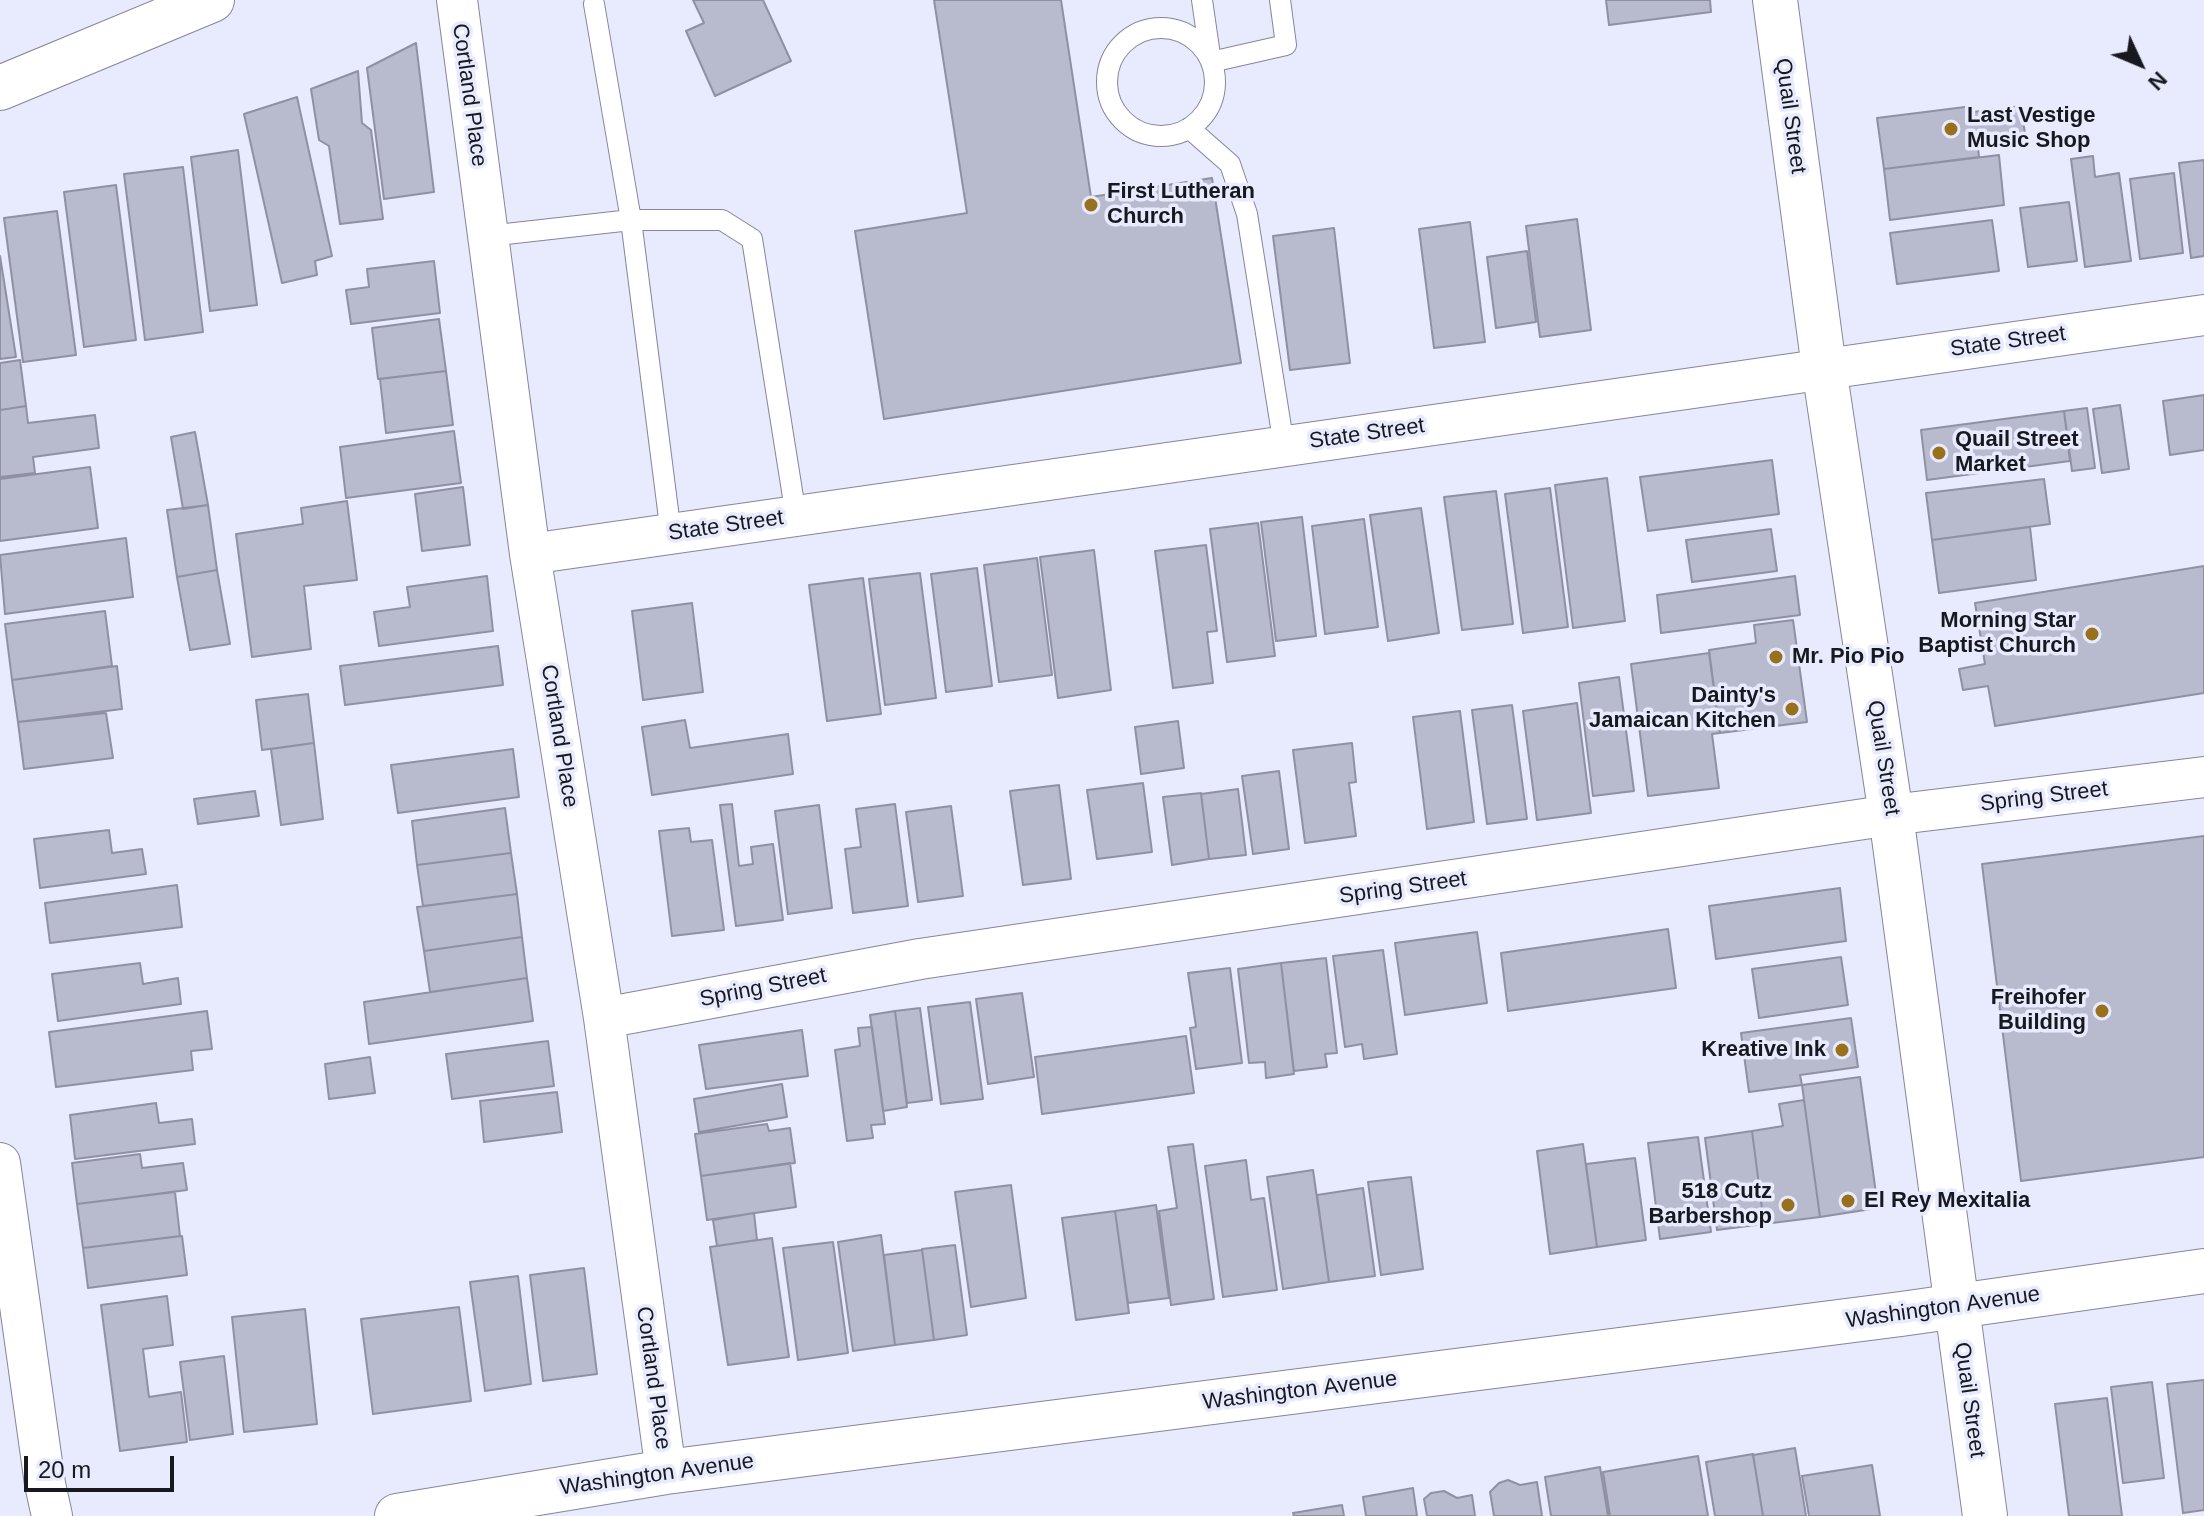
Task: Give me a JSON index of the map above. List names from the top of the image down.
{
  "streets": {
    "main road": ["Quail Street", "Washington Avenue"],
    "street": ["Cortland Place", "State Street", "Spring Street"]
  },
  "crossings": [
    ["Cortland Place", "State Street"],
    ["Cortland Place", "Spring Street"],
    ["Cortland Place", "Washington Avenue"],
    ["Quail Street", "State Street"],
    ["Quail Street", "Spring Street"],
    ["Quail Street", "Washington Avenue"]
  ],
  "places": [
    "Last Vestige Music Shop",
    "First Lutheran Church",
    "Quail Street Market",
    "Morning Star Baptist Church",
    "Mr. Pio Pio",
    "Dainty's Jamaican Kitchen",
    "Freihofer Building",
    "Kreative Ink",
    "El Rey Mexitalia",
    "518 Cutz Barbershop"
  ],
  "scale_bar": "20 m",
  "north": "bottom right"
}
